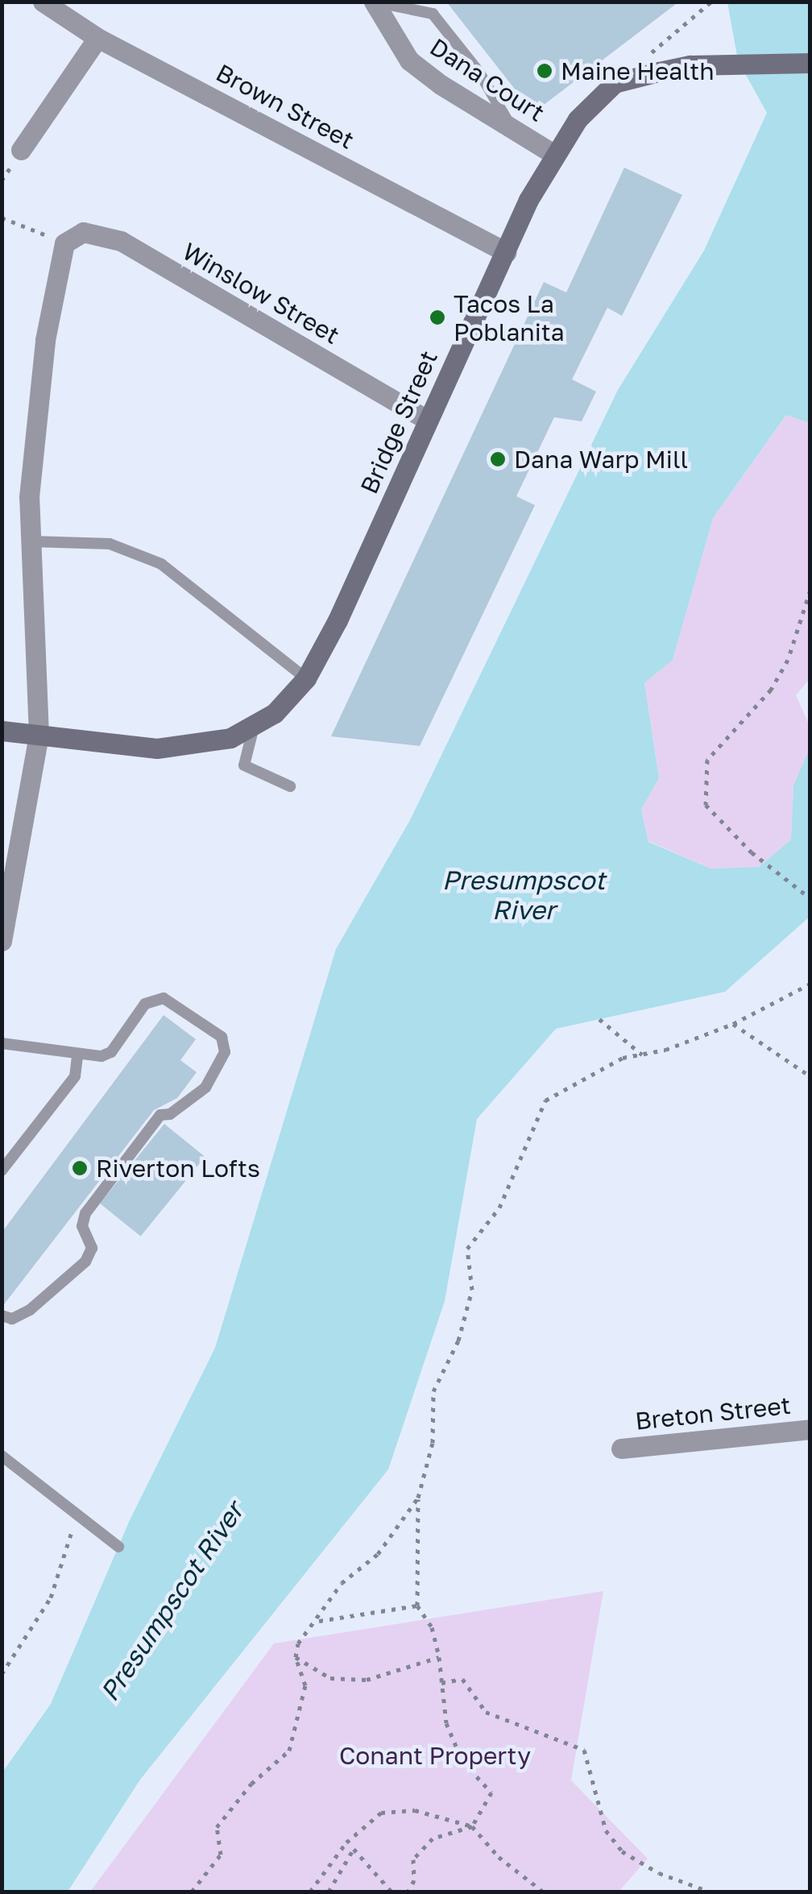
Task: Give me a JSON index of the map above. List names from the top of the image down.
{
  "streets": {
    "street": [
      "Dana Court",
      "Brown Street",
      "Winslow Street",
      "Bridge Street",
      "Breton Street"
    ]
  },
  "crossings": [
    ["Dana Court", "Bridge Street"],
    ["Brown Street", "Bridge Street"],
    ["Winslow Street", "Bridge Street"]
  ],
  "water": ["Presumpscot River"],
  "parks": ["Conant Property"],
  "places": [
    "Maine Health",
    "Tacos La Poblanita",
    "Dana Warp Mill",
    "Riverton Lofts"
  ]
}
